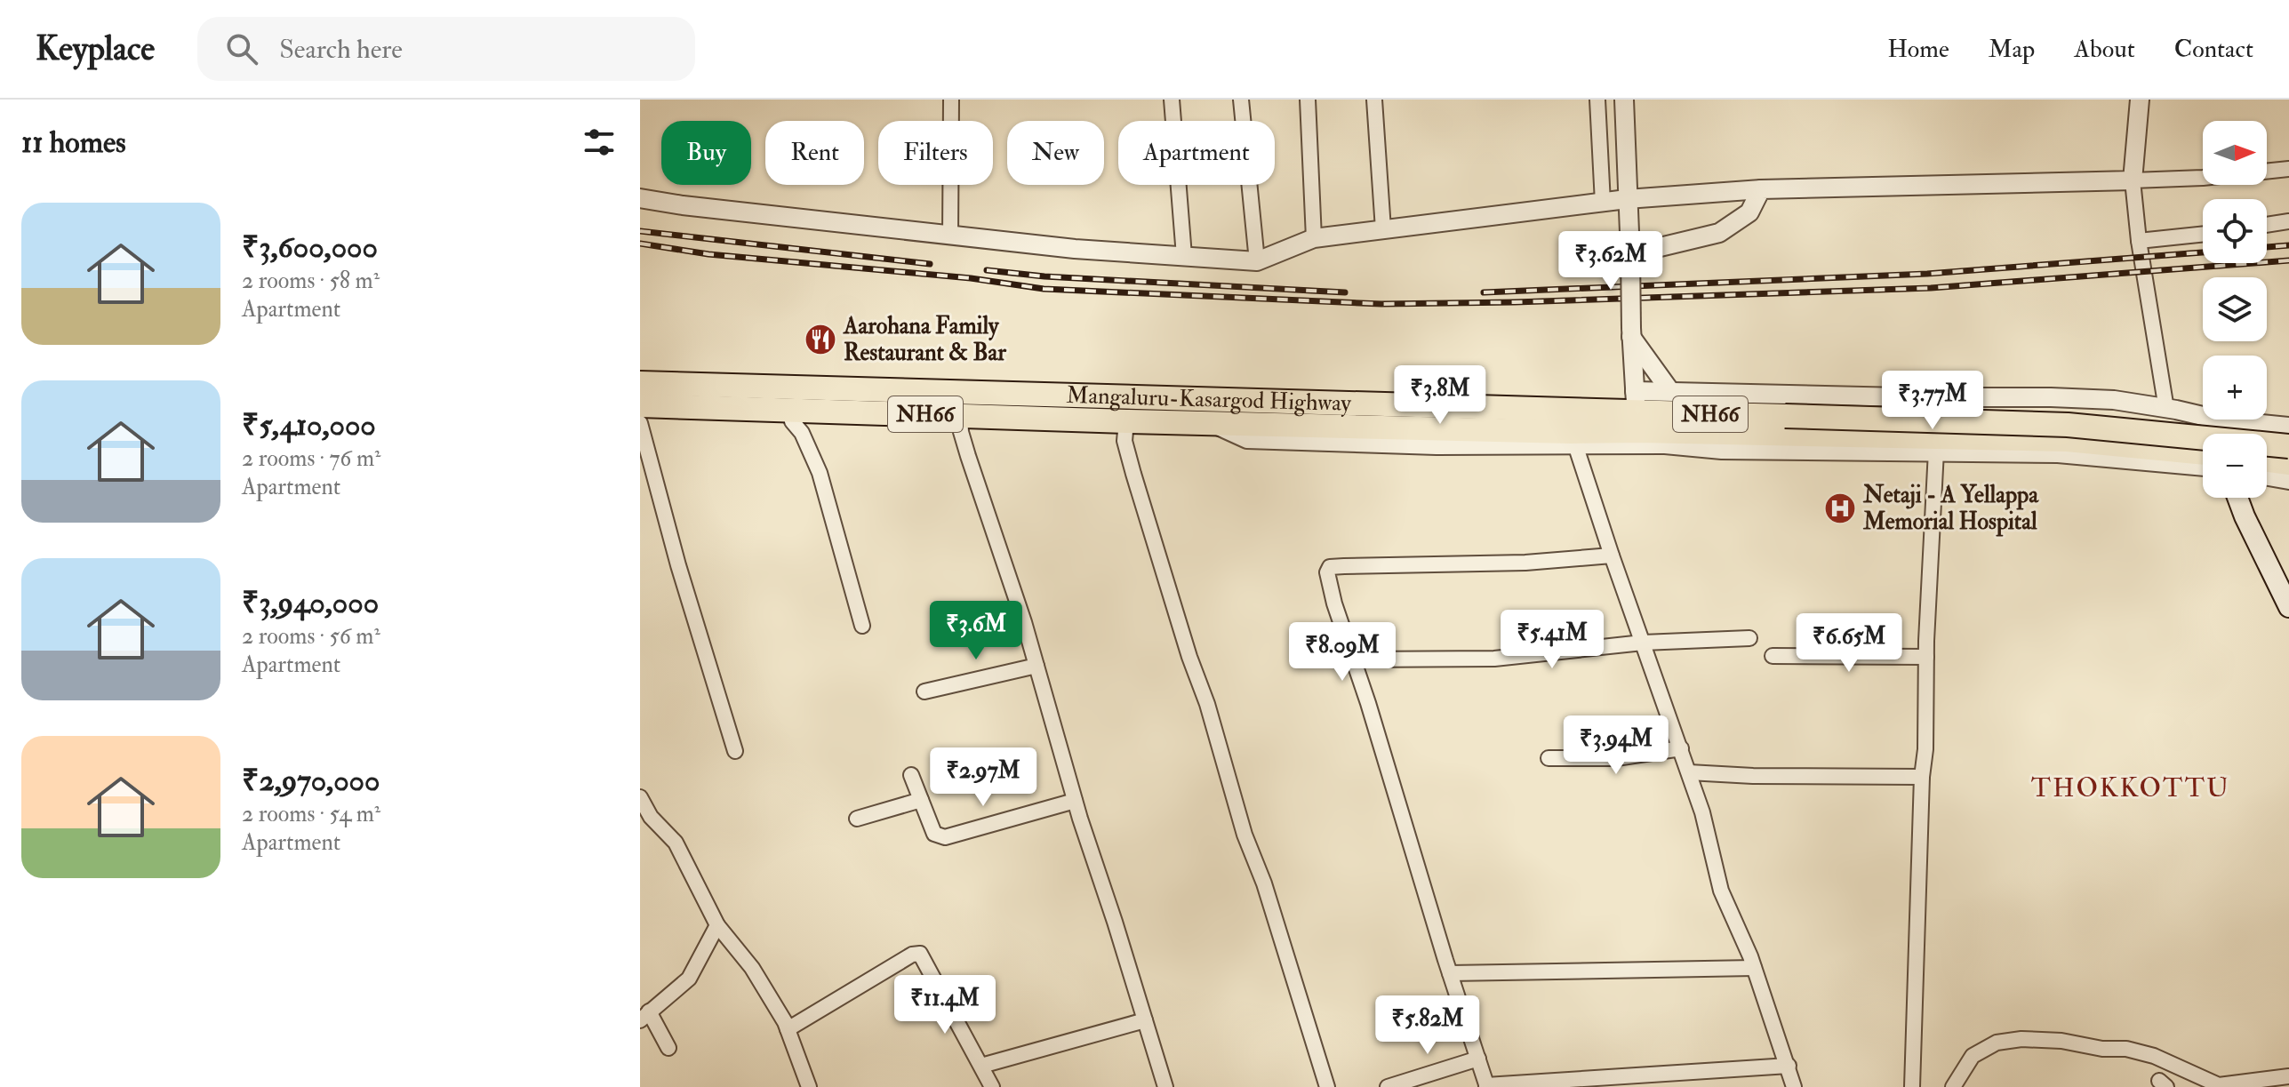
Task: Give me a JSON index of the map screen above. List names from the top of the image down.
{
  "streets": {
    "highway": ["Mangaluru-Kasargod Highway", "NH66"]
  },
  "districts": ["THOKKOTTU"],
  "places": {
    "restaurant": ["Aarohana Family Restaurant & Bar"],
    "hospital": ["Netaji - A Yellappa Memorial Hospital"]
  },
  "north": "right",
  "page": {
    "header": "Keyplace",
    "search": "Search here",
    "nav": [
      "Home",
      "Map",
      "About",
      "Contact"
    ],
    "heading": "11 homes",
    "map_buttons": ["+", "−"],
    "chip": [
      "Buy",
      "Rent",
      "Filters",
      "New",
      "Apartment"
    ],
    "list": [
      {
        "name": "₹3,600,000",
        "note": "2 rooms · 58 m² · Apartment"
      },
      {
        "name": "₹5,410,000",
        "note": "2 rooms · 76 m² · Apartment"
      },
      {
        "name": "₹3,940,000",
        "note": "2 rooms · 56 m² · Apartment"
      },
      {
        "name": "₹2,970,000",
        "note": "2 rooms · 54 m² · Apartment"
      }
    ],
    "price": [
      "₹3.62M",
      "₹3.8M",
      "₹3.77M",
      "₹3.6M",
      "₹5.41M",
      "₹6.65M",
      "₹8.09M",
      "₹3.94M",
      "₹2.97M",
      "₹11.4M",
      "₹5.82M"
    ]
  }
}
